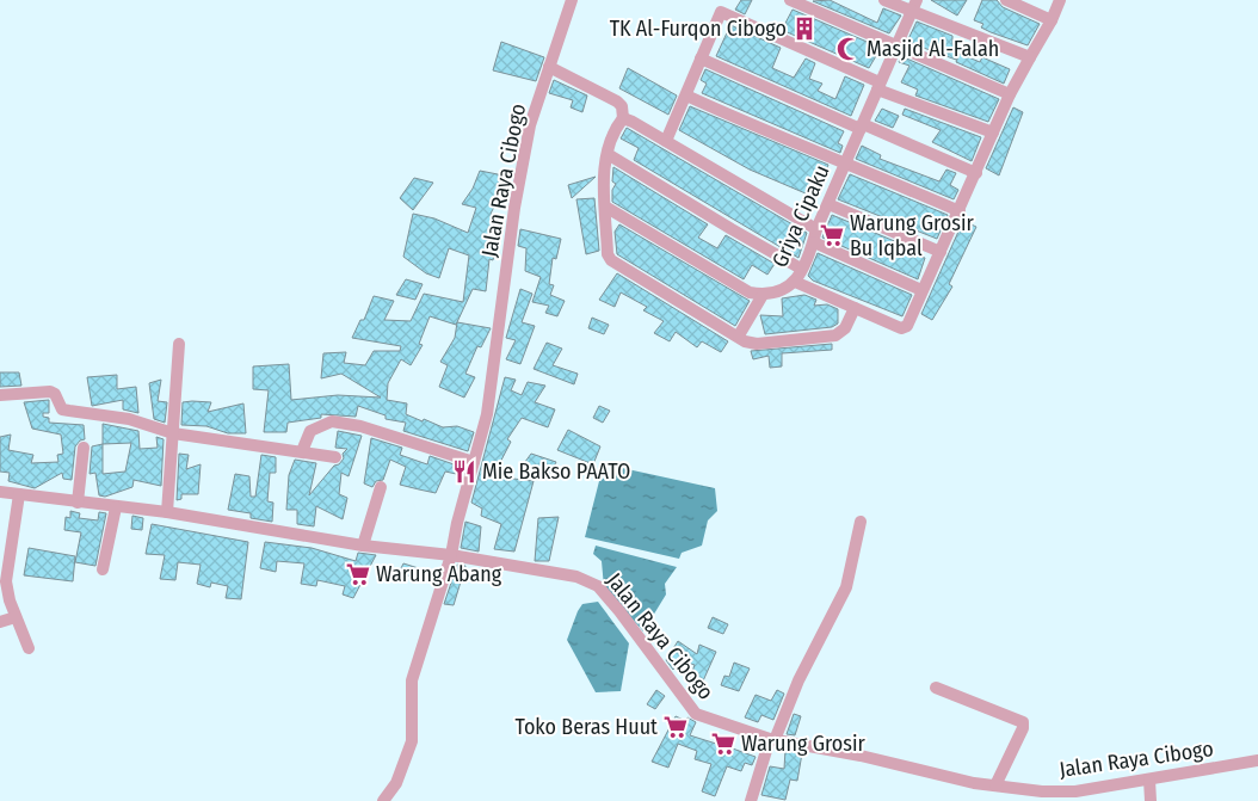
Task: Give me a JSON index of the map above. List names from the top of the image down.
{
  "streets": {
    "street": ["Jalan Raya Cibogo", "Griya Cipaku"]
  },
  "places": {
    "building": ["TK Al-Furqon Cibogo"],
    "mosque": ["Masjid Al-Falah"],
    "supermarket": [
      "Warung Grosir Bu Iqbal",
      "Warung Abang",
      "Toko Beras Huut",
      "Warung Grosir"
    ],
    "restaurant": ["Mie Bakso PAATO"]
  }
}
